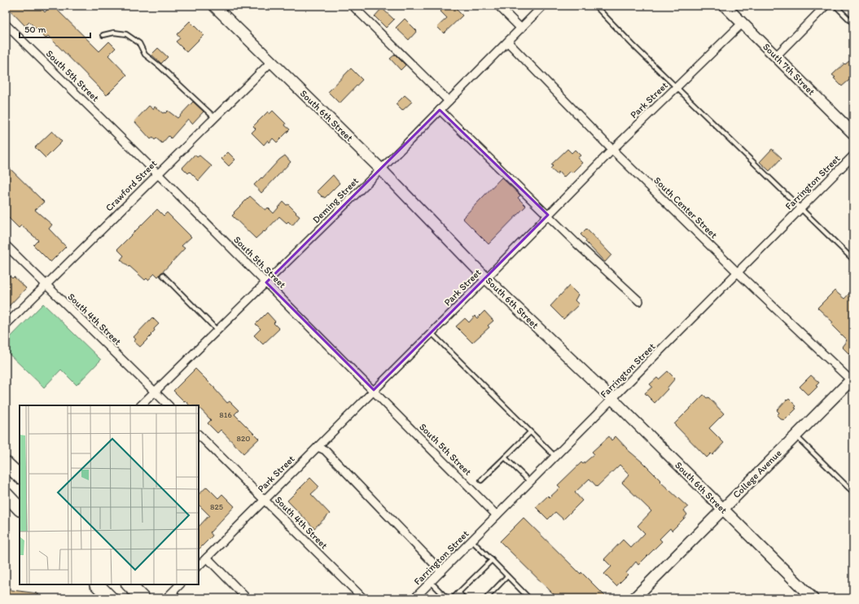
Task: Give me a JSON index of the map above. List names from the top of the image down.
{
  "streets": {
    "street": [
      "South 7th Street",
      "South 5th Street",
      "Park Street",
      "South 6th Street",
      "Farrington Street",
      "Crawford Street",
      "Deming Street",
      "South Center Street",
      "South 4th Street",
      "College Avenue"
    ]
  },
  "crossings": [
    ["South 7th Street", "Park Street"],
    ["South 5th Street", "Park Street"],
    ["South 5th Street", "Farrington Street"],
    ["South 5th Street", "Crawford Street"],
    ["South 5th Street", "Deming Street"],
    ["Park Street", "South 6th Street"],
    ["Park Street", "South Center Street"],
    ["Park Street", "South 4th Street"],
    ["South 6th Street", "Farrington Street"],
    ["South 6th Street", "Crawford Street"],
    ["South 6th Street", "Deming Street"],
    ["South 6th Street", "College Avenue"],
    ["Farrington Street", "South Center Street"],
    ["Crawford Street", "South 4th Street"],
    ["Deming Street", "South Center Street"],
    ["Deming Street", "South 4th Street"],
    ["South Center Street", "College Avenue"]
  ],
  "house_numbers": ["816", "820", "825"],
  "scale_bar": "50 m"
}
